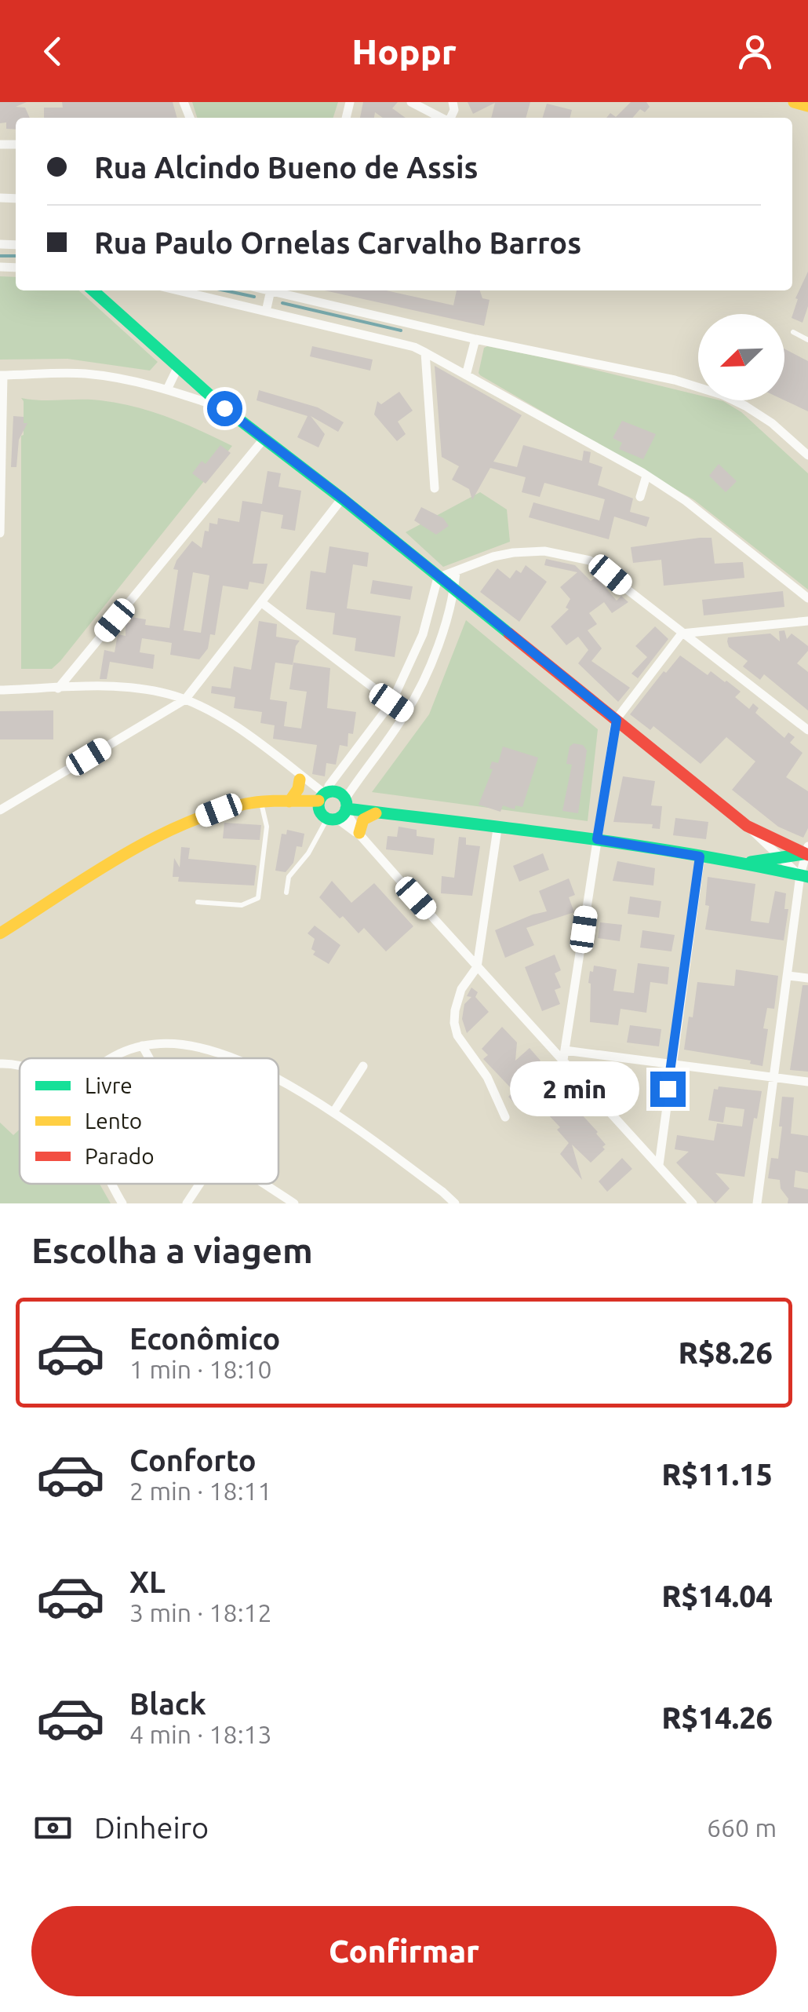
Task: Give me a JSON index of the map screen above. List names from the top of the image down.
{
  "legend": ["Livre", "Lento", "Parado"],
  "north": "bottom left",
  "page": {
    "header": "Hoppr",
    "banner": ["Rua Alcindo Bueno de Assis", "Rua Paulo Ornelas Carvalho Barros"],
    "bubble": "2 min",
    "heading": "Escolha a viagem",
    "list": [
      {
        "name": "Econômico",
        "note": "1 min · 18:10",
        "value": "R$8.26"
      },
      {
        "name": "Conforto",
        "note": "2 min · 18:11",
        "value": "R$11.15"
      },
      {
        "name": "XL",
        "note": "3 min · 18:12",
        "value": "R$14.04"
      },
      {
        "name": "Black",
        "note": "4 min · 18:13",
        "value": "R$14.26"
      }
    ],
    "pay": ["Dinheiro", "660 m"],
    "buttons": "Confirmar"
  }
}
